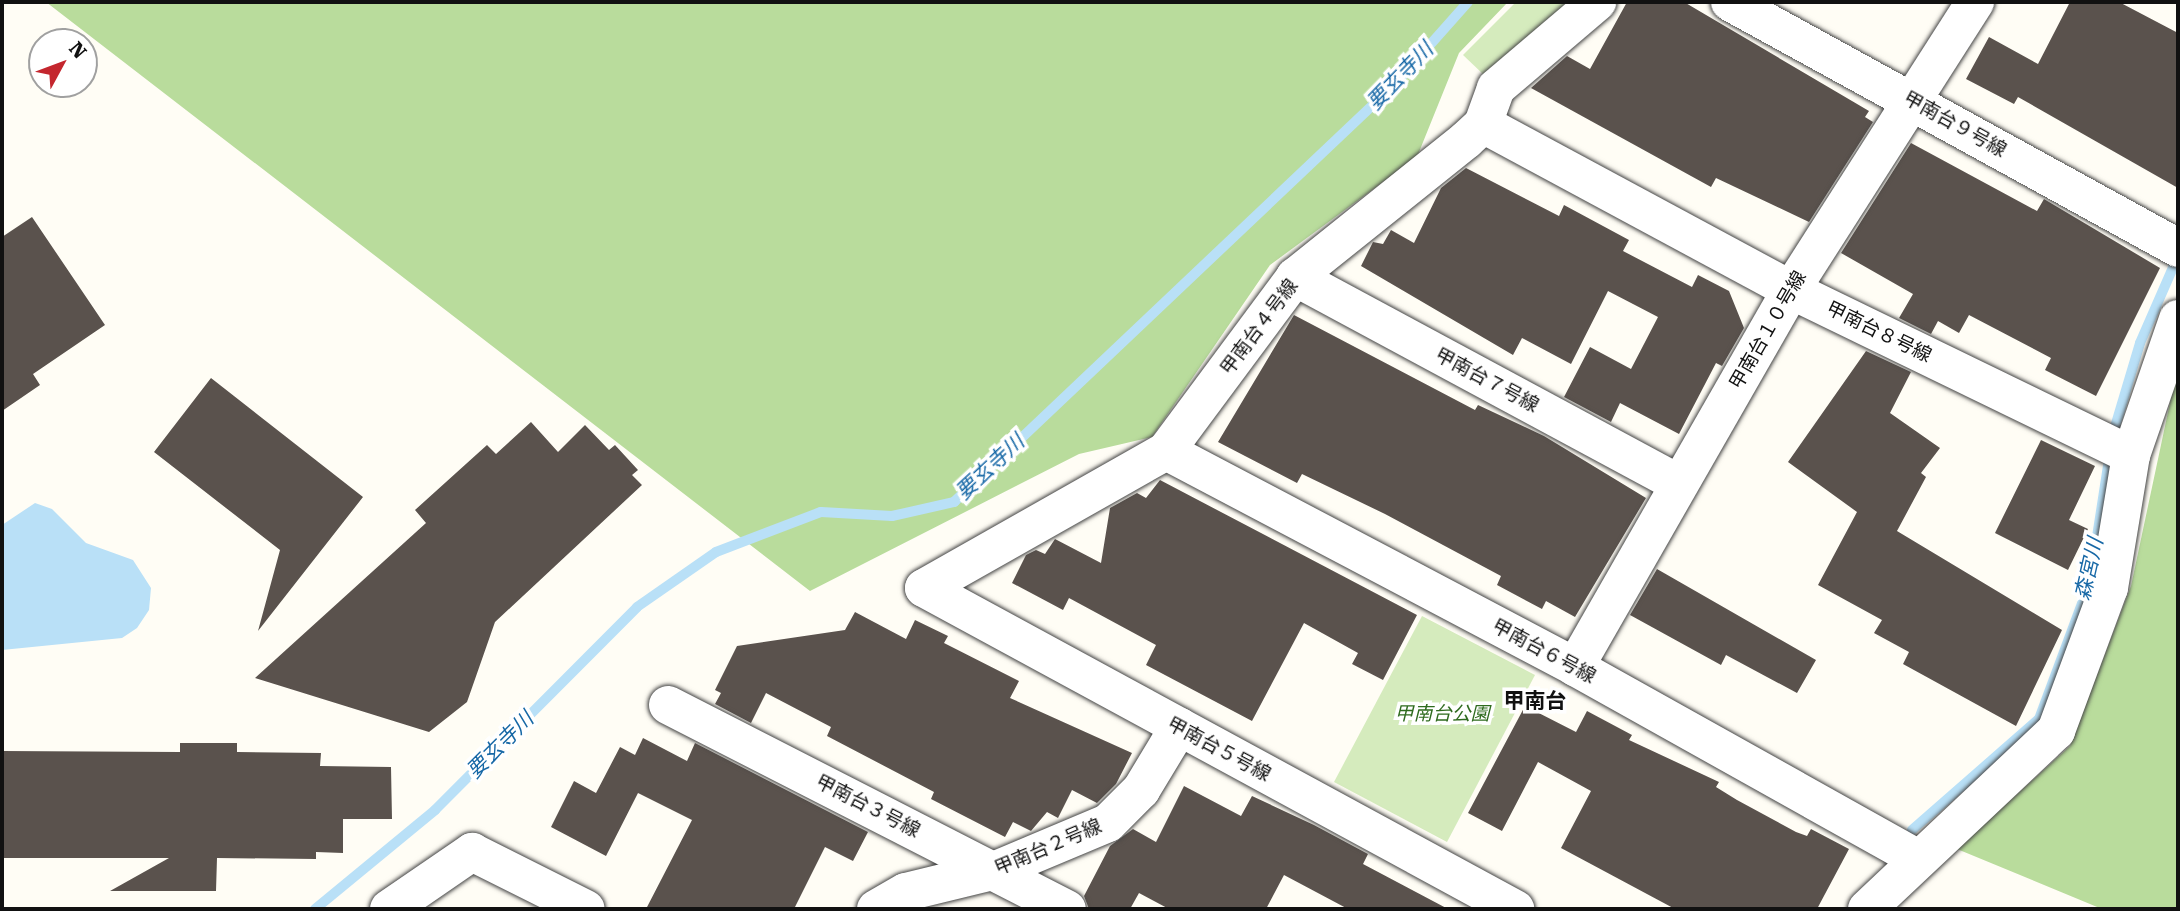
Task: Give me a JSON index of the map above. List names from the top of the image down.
{
  "streets": {
    "street": [
      "甲南台９号線",
      "甲南台４号線",
      "甲南台１０号線",
      "甲南台８号線",
      "甲南台７号線",
      "甲南台６号線",
      "甲南台５号線",
      "甲南台３号線",
      "甲南台２号線"
    ]
  },
  "crossings": [
    ["甲南台９号線", "甲南台１０号線"],
    ["甲南台４号線", "甲南台８号線"],
    ["甲南台４号線", "甲南台７号線"],
    ["甲南台４号線", "甲南台６号線"],
    ["甲南台４号線", "甲南台５号線"],
    ["甲南台１０号線", "甲南台８号線"],
    ["甲南台１０号線", "甲南台７号線"],
    ["甲南台１０号線", "甲南台６号線"],
    ["甲南台５号線", "甲南台２号線"],
    ["甲南台３号線", "甲南台２号線"]
  ],
  "districts": ["甲南台"],
  "water": ["要玄寺川", "森宮川"],
  "parks": ["甲南台公園"],
  "north": "top right"
}
